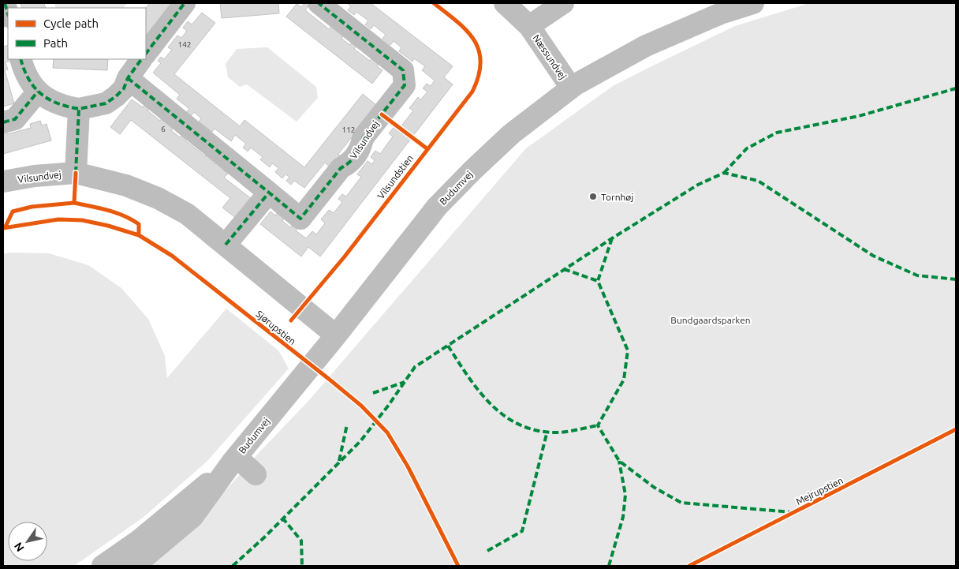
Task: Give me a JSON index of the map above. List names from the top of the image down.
{
  "streets": {
    "street": ["Næssundvej", "Vilsundvej", "Budumvej"],
    "cycle path": ["Vilsundstien", "Sjørupstien", "Mejrupstien"]
  },
  "crossings": [
    ["Næssundvej", "Budumvej"],
    ["Vilsundvej", "Budumvej"]
  ],
  "parks": ["Bundgaardsparken"],
  "places": ["Tornhøj"],
  "house_numbers": ["142", "6", "112"],
  "legend": ["Cycle path", "Path"],
  "north": "bottom left"
}
